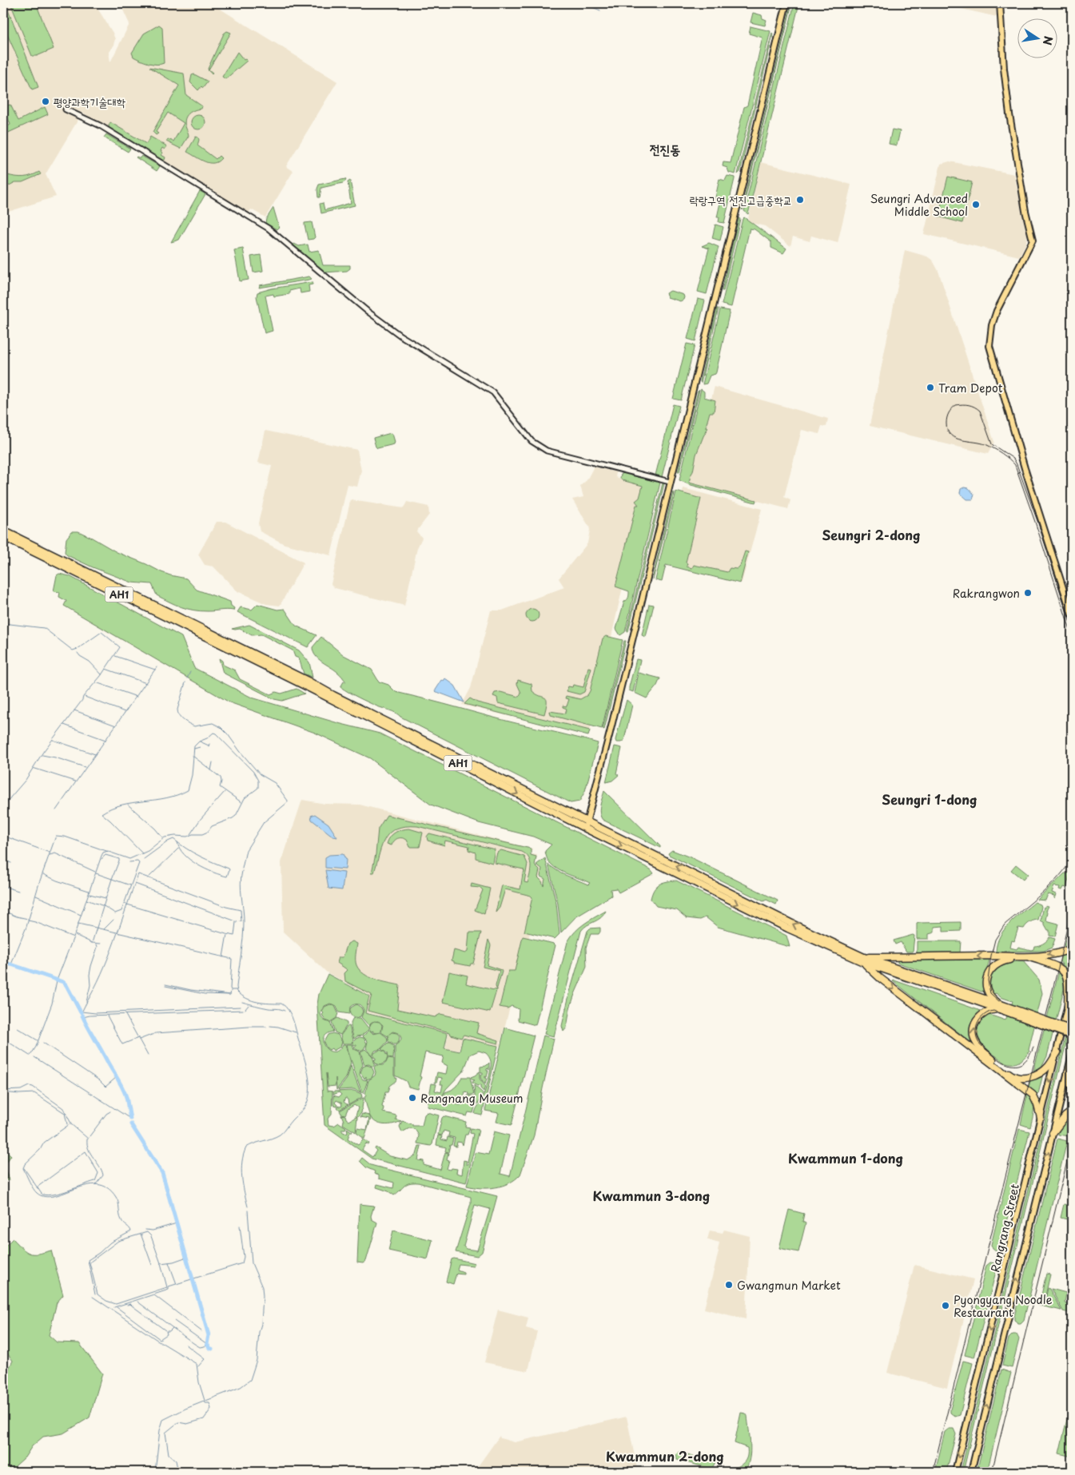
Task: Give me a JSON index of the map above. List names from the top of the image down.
{
  "streets": {
    "highway": ["AH1"],
    "main road": ["Rangrang Street"]
  },
  "districts": [
    "전진동",
    "Seungri 2-dong",
    "Seungri 1-dong",
    "Kwammun 1-dong",
    "Kwammun 3-dong",
    "Kwammun 2-dong"
  ],
  "places": [
    "평양과학기술대학",
    "락랑구역 전진고급중학교",
    "Seungri Advanced Middle School",
    "Tram Depot",
    "Rakrangwon",
    "Rangnang Museum",
    "Gwangmun Market",
    "Pyongyang Noodle Restaurant"
  ],
  "north": "right"
}
